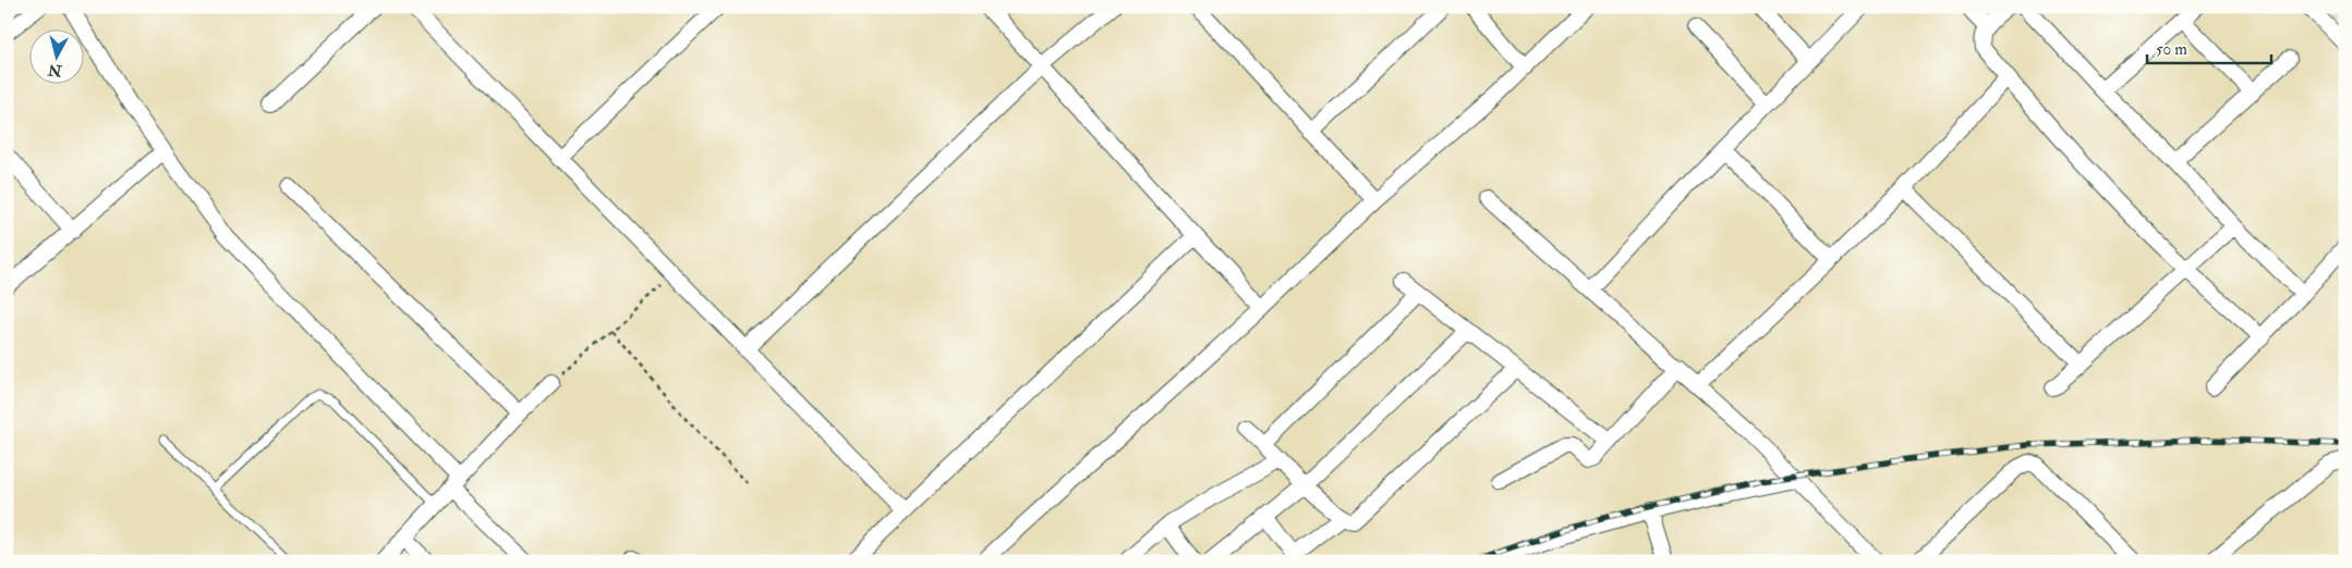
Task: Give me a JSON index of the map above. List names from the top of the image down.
{
  "scale_bar": "50 m",
  "north": "bottom"
}
